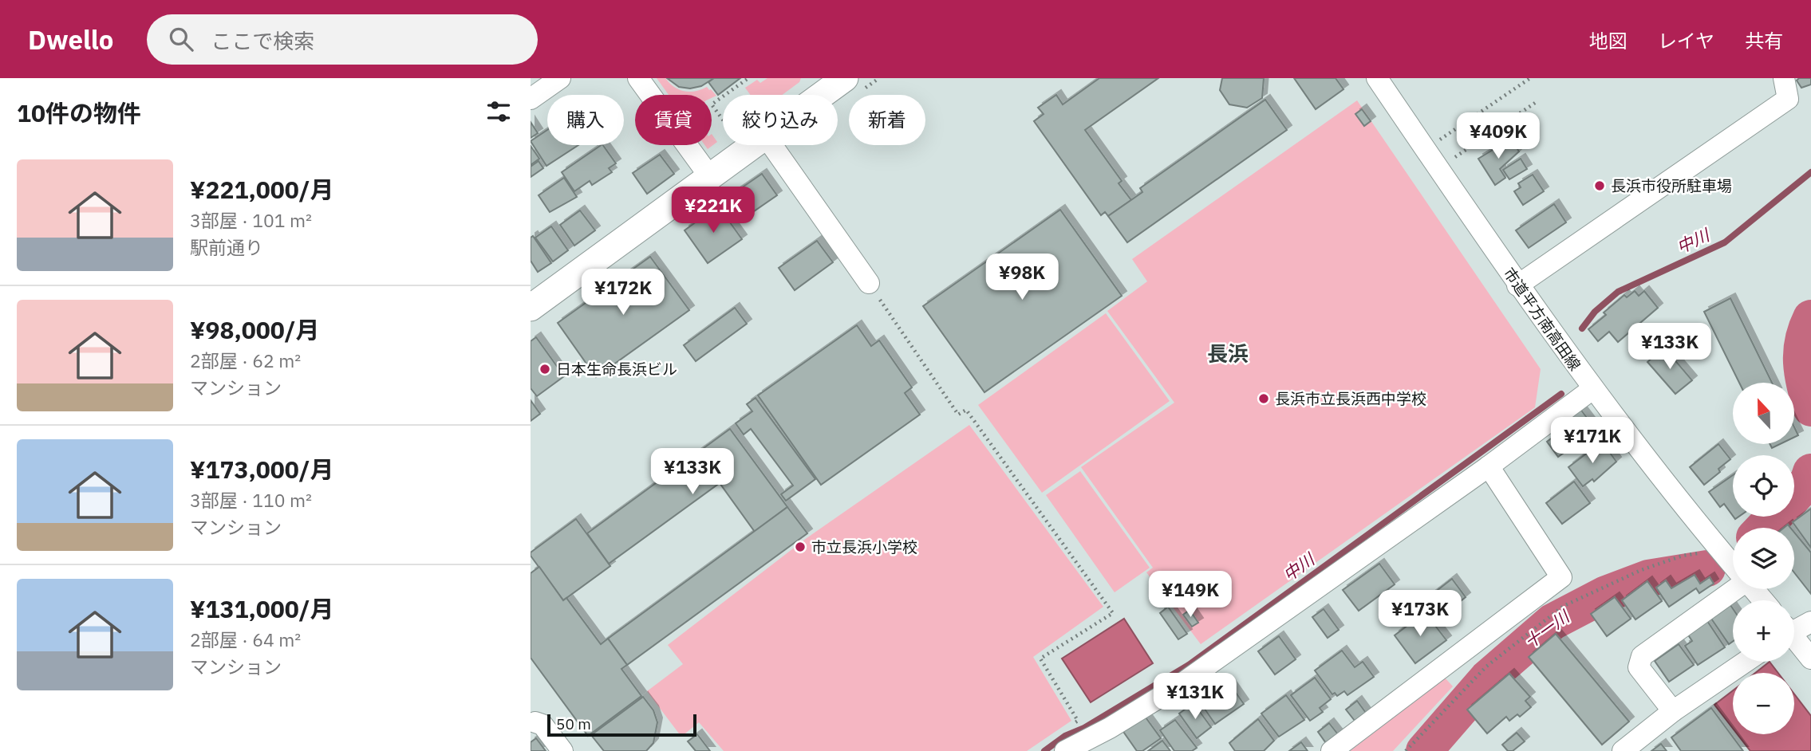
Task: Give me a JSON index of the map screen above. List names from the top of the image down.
{
  "streets": {
    "street": ["市道平方南高田線"]
  },
  "districts": ["長浜"],
  "water": ["中川", "十一川"],
  "places": [
    "長浜市役所駐車場",
    "日本生命長浜ビル",
    "長浜市立長浜西中学校",
    "市立長浜小学校"
  ],
  "scale_bar": "50 m",
  "north": "top",
  "page": {
    "header": "Dwello",
    "search": "ここで検索",
    "nav": ["地図", "レイヤ", "共有"],
    "heading": "10件の物件",
    "chip": [
      "購入",
      "賃貸",
      "絞り込み",
      "新着"
    ],
    "price": [
      "¥409K",
      "¥221K",
      "¥98K",
      "¥172K",
      "¥133K",
      "¥171K",
      "¥133K",
      "¥149K",
      "¥173K",
      "¥131K"
    ],
    "list": [
      {
        "name": "¥221,000/月",
        "note": "3部屋 · 101 m² · 駅前通り"
      },
      {
        "name": "¥98,000/月",
        "note": "2部屋 · 62 m² · マンション"
      },
      {
        "name": "¥173,000/月",
        "note": "3部屋 · 110 m² · マンション"
      },
      {
        "name": "¥131,000/月",
        "note": "2部屋 · 64 m² · マンション"
      }
    ],
    "map_buttons": ["+", "−"],
    "scale": "50 m"
  }
}
